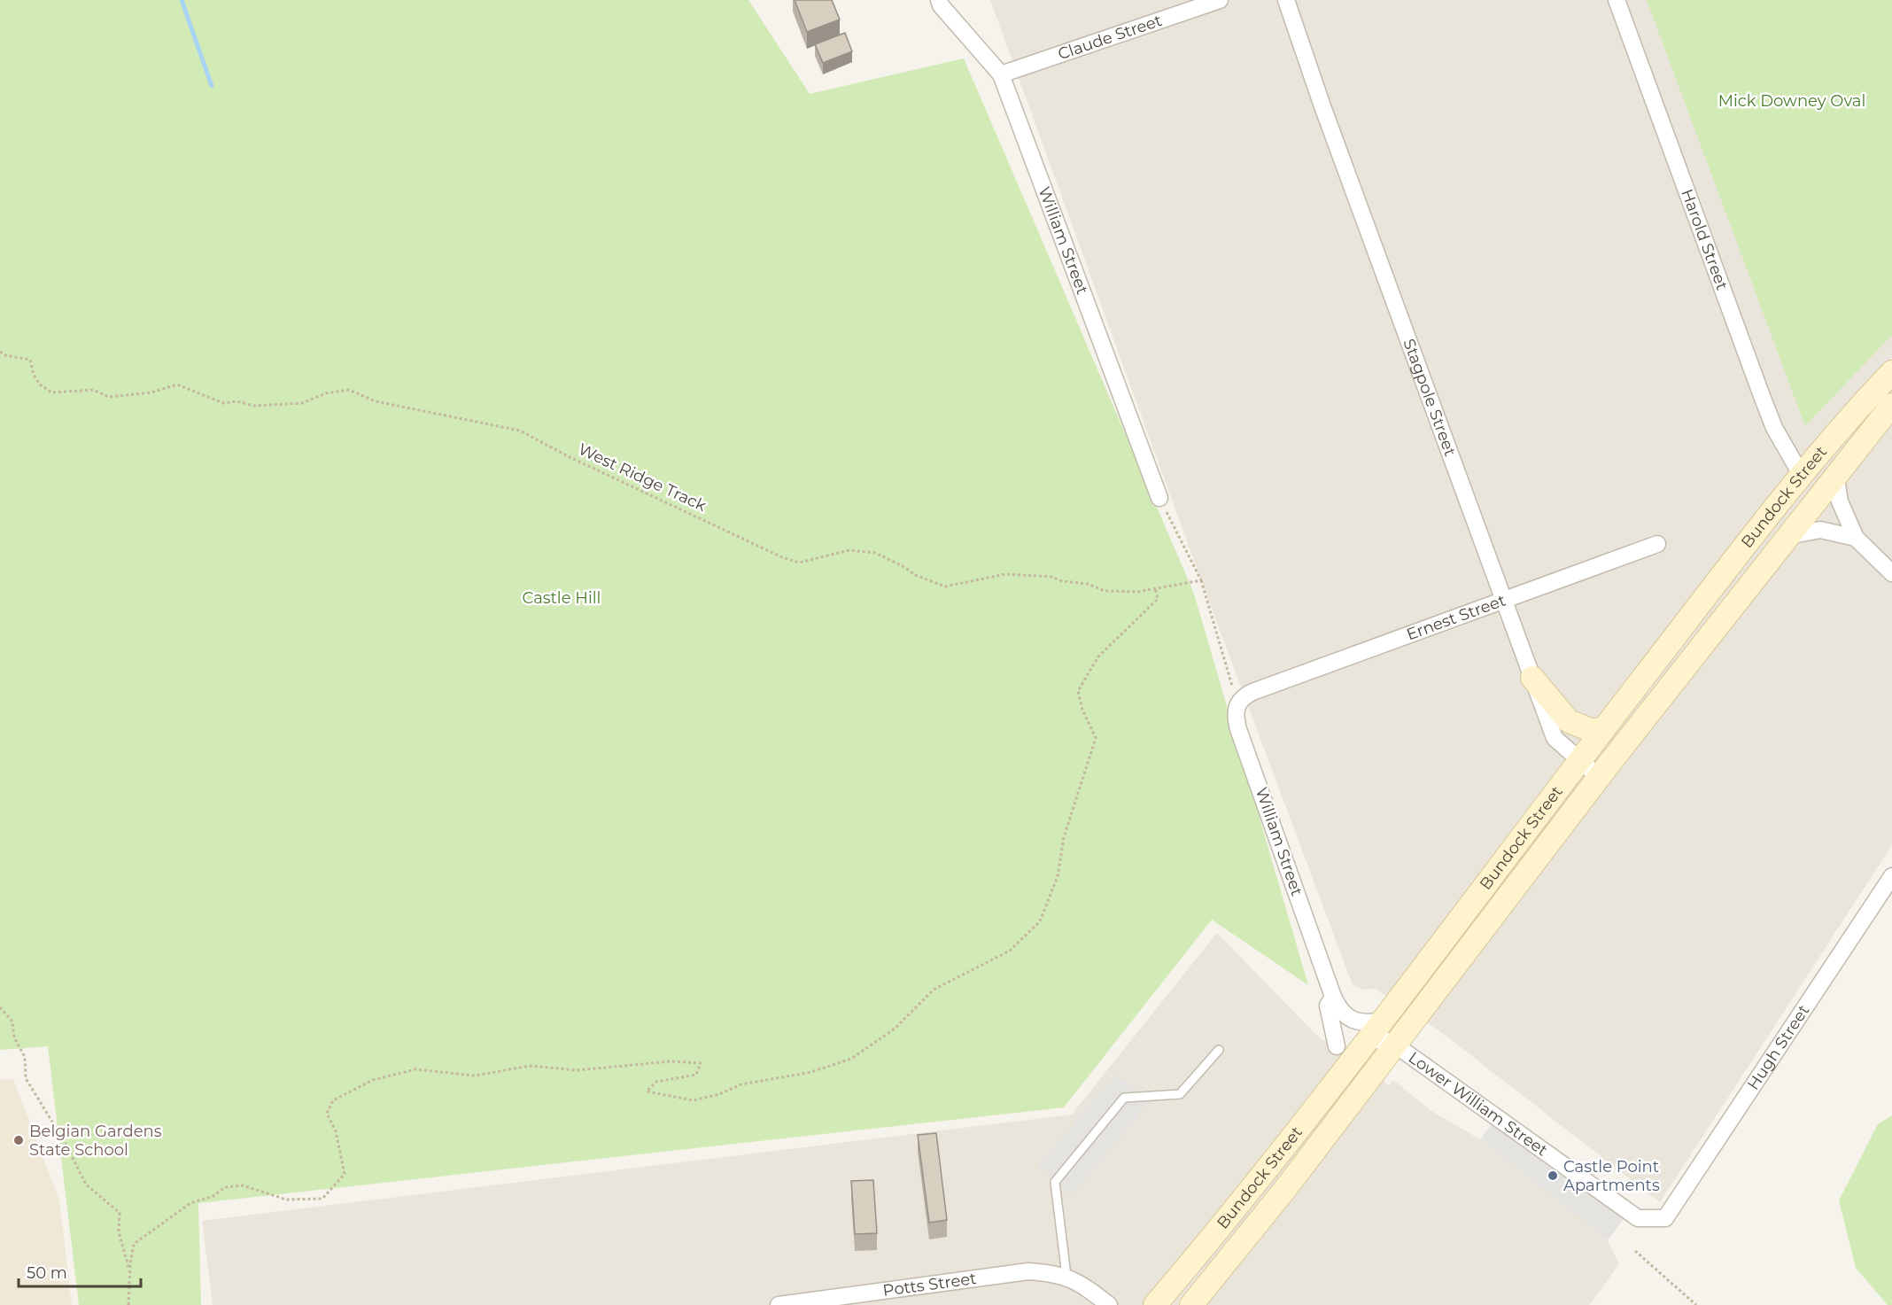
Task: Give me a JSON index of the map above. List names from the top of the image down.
{
  "streets": {
    "main road": ["Bundock Street"],
    "street": [
      "Claude Street",
      "Harold Street",
      "William Street",
      "Stagpole Street",
      "Ernest Street",
      "Hugh Street",
      "Lower William Street",
      "Potts Street"
    ],
    "path": ["West Ridge Track"]
  },
  "crossings": [
    ["Claude Street", "William Street"],
    ["Harold Street", "Bundock Street"],
    ["William Street", "Bundock Street"],
    ["William Street", "Ernest Street"],
    ["Stagpole Street", "Bundock Street"],
    ["Stagpole Street", "Ernest Street"],
    ["Bundock Street", "Lower William Street"],
    ["Hugh Street", "Lower William Street"]
  ],
  "parks": ["Mick Downey Oval", "Castle Hill"],
  "places": ["Belgian Gardens State School", "Castle Point Apartments"],
  "scale_bar": "50 m"
}
